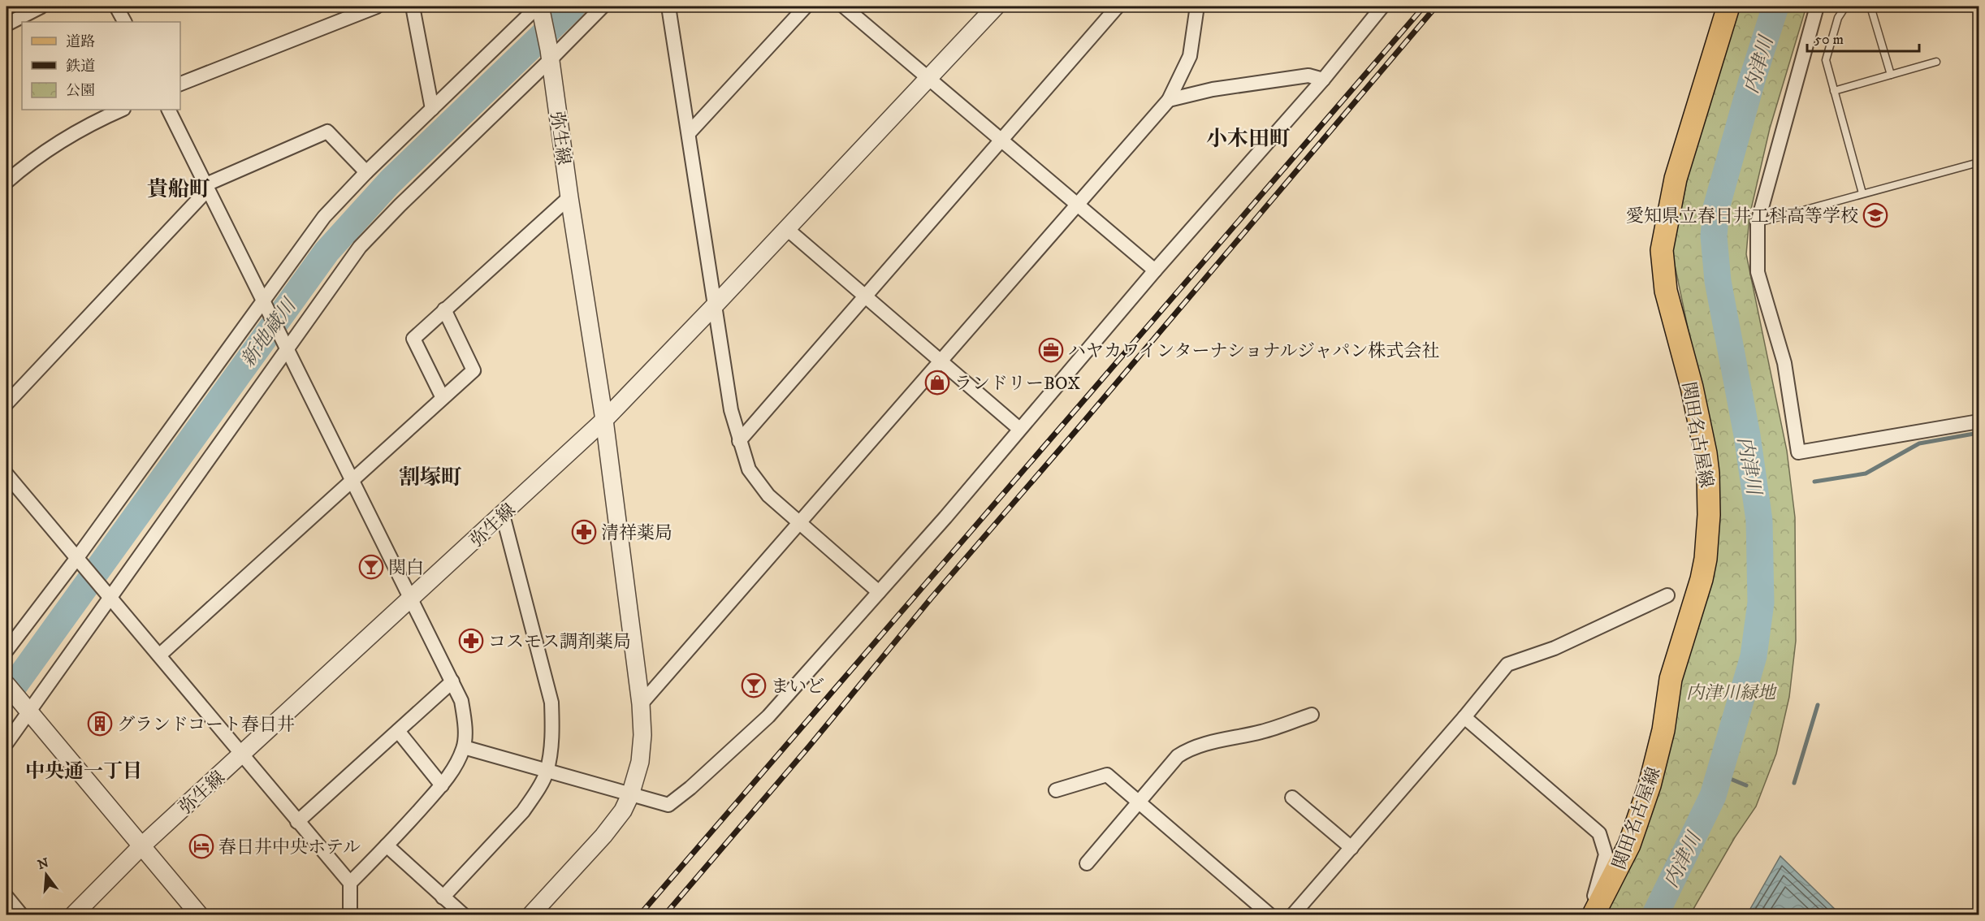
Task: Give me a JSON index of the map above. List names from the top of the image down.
{
  "streets": {
    "main road": ["関田名古屋線"],
    "street": ["弥生線"]
  },
  "districts": [
    "小木田町",
    "貴船町",
    "割塚町",
    "中央通一丁目"
  ],
  "water": ["内津川", "新地蔵川"],
  "parks": ["内津川緑地"],
  "places": {
    "school or university": ["愛知県立春日井工科高等学校"],
    "office": ["ハヤカワインターナショナルジャパン株式会社"],
    "shop": ["ランドリーBOX"],
    "pharmacy": ["清祥薬局", "コスモス調剤薬局"],
    "bar": ["関白", "まいど"],
    "building": ["グランドコート春日井"],
    "hotel": ["春日井中央ホテル"]
  },
  "legend": ["道路", "鉄道", "公園"],
  "scale_bar": "50 m",
  "north": "top"
}
